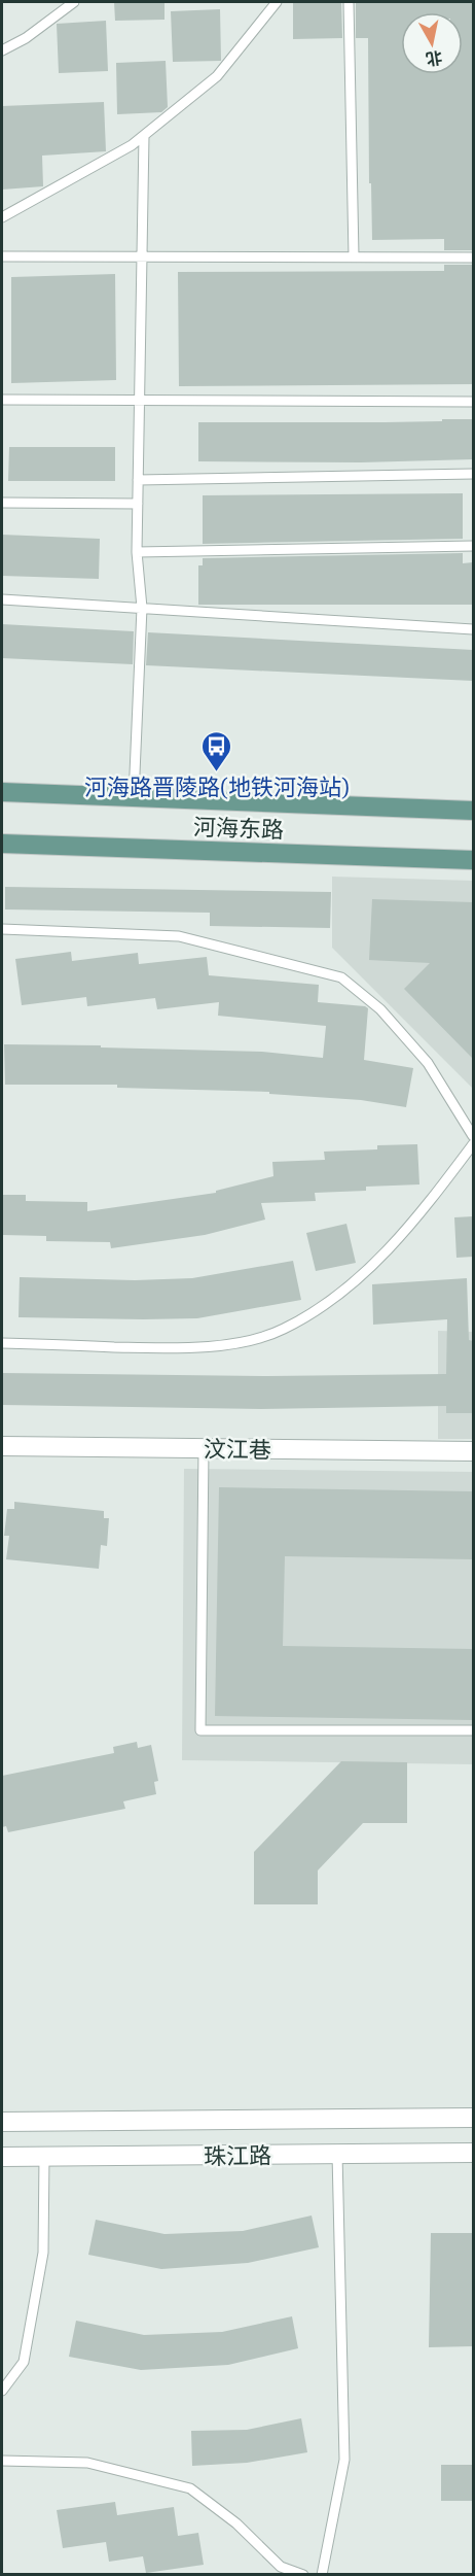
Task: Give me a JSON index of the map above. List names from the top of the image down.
{
  "streets": {
    "main road": ["河海东路"],
    "street": ["汶江巷", "珠江路"]
  },
  "places": {
    "bus stop": ["河海路晋陵路(地铁河海站)"]
  },
  "north": "bottom"
}
